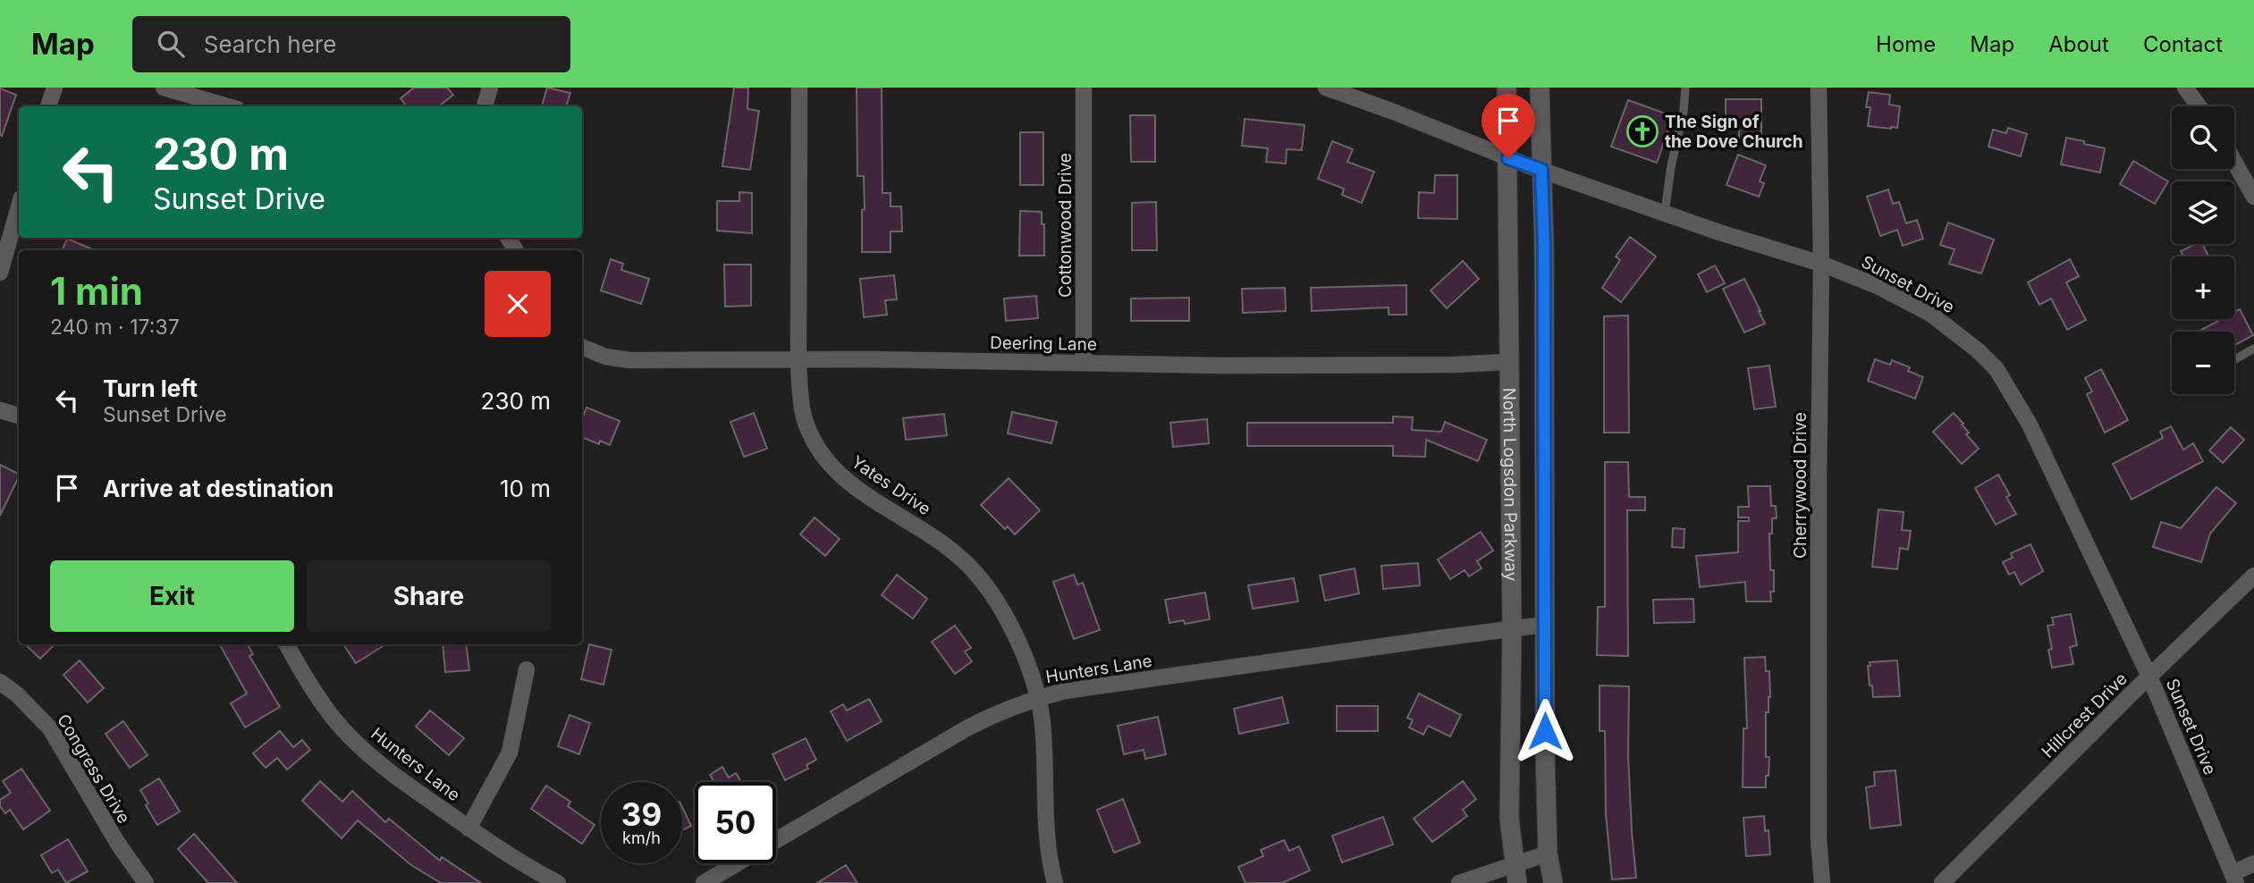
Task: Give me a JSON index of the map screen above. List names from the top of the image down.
{
  "streets": {
    "main road": ["North Logsdon Parkway"],
    "street": [
      "Cottonwood Drive",
      "Sunset Drive",
      "Deering Lane",
      "Yates Drive",
      "Cherrywood Drive",
      "Hunters Lane",
      "Hillcrest Drive",
      "Congress Drive"
    ]
  },
  "crossings": [
    ["Cottonwood Drive", "Deering Lane"],
    ["Sunset Drive", "North Logsdon Parkway"],
    ["Sunset Drive", "Cherrywood Drive"],
    ["Sunset Drive", "Hillcrest Drive"],
    ["Deering Lane", "Yates Drive"],
    ["Deering Lane", "North Logsdon Parkway"],
    ["Yates Drive", "Hunters Lane"],
    ["North Logsdon Parkway", "Hunters Lane"]
  ],
  "places": {
    "church": ["The Sign of the Dove Church"]
  },
  "page": {
    "header": "Map",
    "search": "Search here",
    "nav": [
      "Home",
      "Map",
      "About",
      "Contact"
    ],
    "map_buttons": ["+", "−"],
    "turn": ["230 m", "Sunset Drive"],
    "heading": ["1 min", "240 m · 17:37"],
    "list": [
      {
        "name": "Turn left",
        "note": "Sunset Drive",
        "value": "230 m"
      },
      {
        "name": "Arrive at destination",
        "value": "10 m"
      }
    ],
    "buttons": ["Exit", "Share"],
    "speed": "39 km/h",
    "limit": "50"
  }
}
